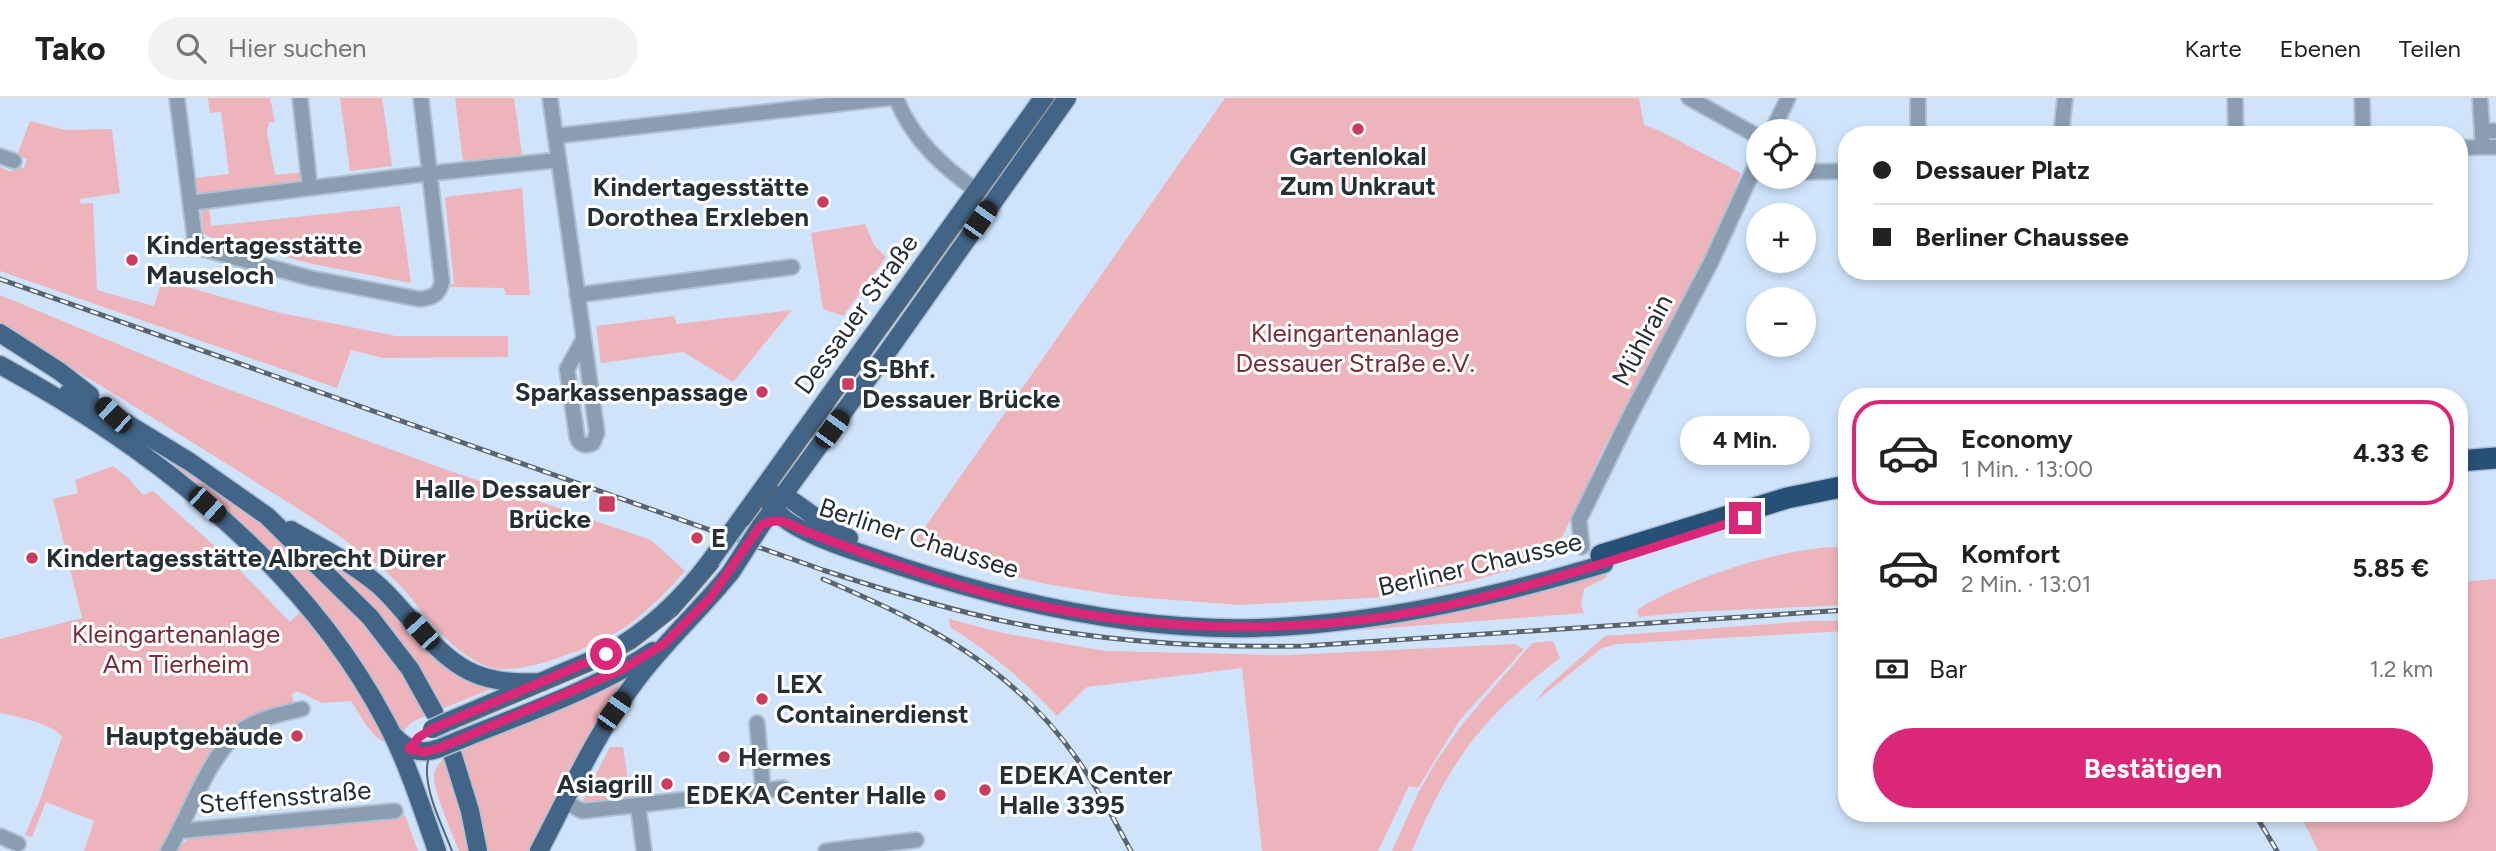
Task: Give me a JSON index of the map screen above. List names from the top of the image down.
{
  "streets": {
    "highway": ["Berliner Chaussee"],
    "main road": ["Dessauer Straße"],
    "street": ["Mühlrain", "Steffensstraße"]
  },
  "crossings": [
    ["Dessauer Straße", "Berliner Chaussee"],
    ["Mühlrain", "Berliner Chaussee"]
  ],
  "parks": ["Kleingartenanlage Dessauer Straße e.V.", "Kleingartenanlage Am Tierheim"],
  "places": {
    "other": [
      "Gartenlokal Zum Unkraut",
      "Kindertagesstätte Dorothea Erxleben",
      "Kindertagesstätte Mauseloch",
      "Sparkassenpassage",
      "E",
      "Kindertagesstätte Albrecht Dürer",
      "LEX Containerdienst",
      "Hauptgebäude",
      "Hermes",
      "Asiagrill",
      "EDEKA Center Halle 3395",
      "EDEKA Center Halle"
    ],
    "transit": ["S-Bhf. Dessauer Brücke", "Halle Dessauer Brücke"]
  },
  "page": {
    "header": "Tako",
    "search": "Hier suchen",
    "nav": ["Karte", "Ebenen", "Teilen"],
    "map_buttons": ["+", "−"],
    "banner": ["Dessauer Platz", "Berliner Chaussee"],
    "list": [
      {
        "name": "Economy",
        "note": "1 Min. · 13:00",
        "value": "4.33 €"
      },
      {
        "name": "Komfort",
        "note": "2 Min. · 13:01",
        "value": "5.85 €"
      }
    ],
    "bubble": "4 Min.",
    "pay": ["Bar", "1.2 km"],
    "buttons": "Bestätigen"
  }
}
